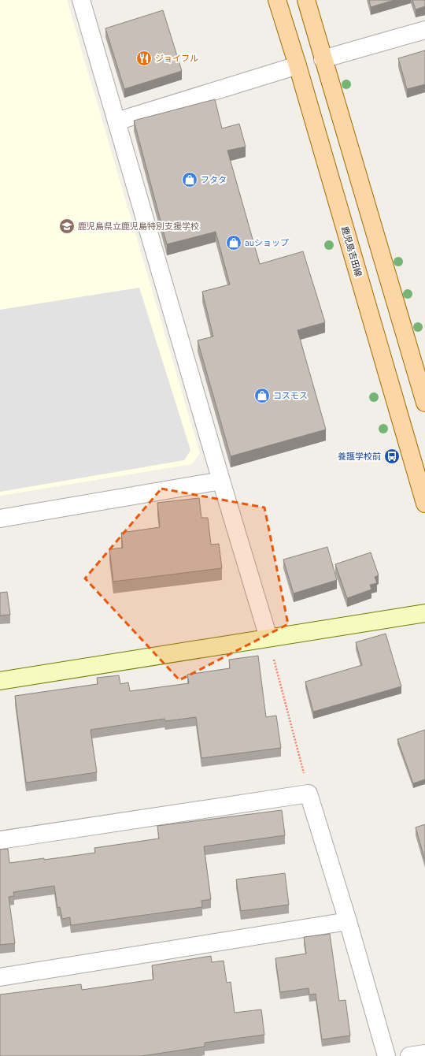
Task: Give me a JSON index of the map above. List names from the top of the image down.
{
  "streets": {
    "main road": ["鹿児島吉田線"]
  },
  "places": {
    "restaurant": ["ジョイフル"],
    "shop": ["フタタ", "auショップ", "コスモス"],
    "school or university": ["鹿児島県立鹿児島特別支援学校"],
    "bus stop": ["養護学校前"]
  }
}
